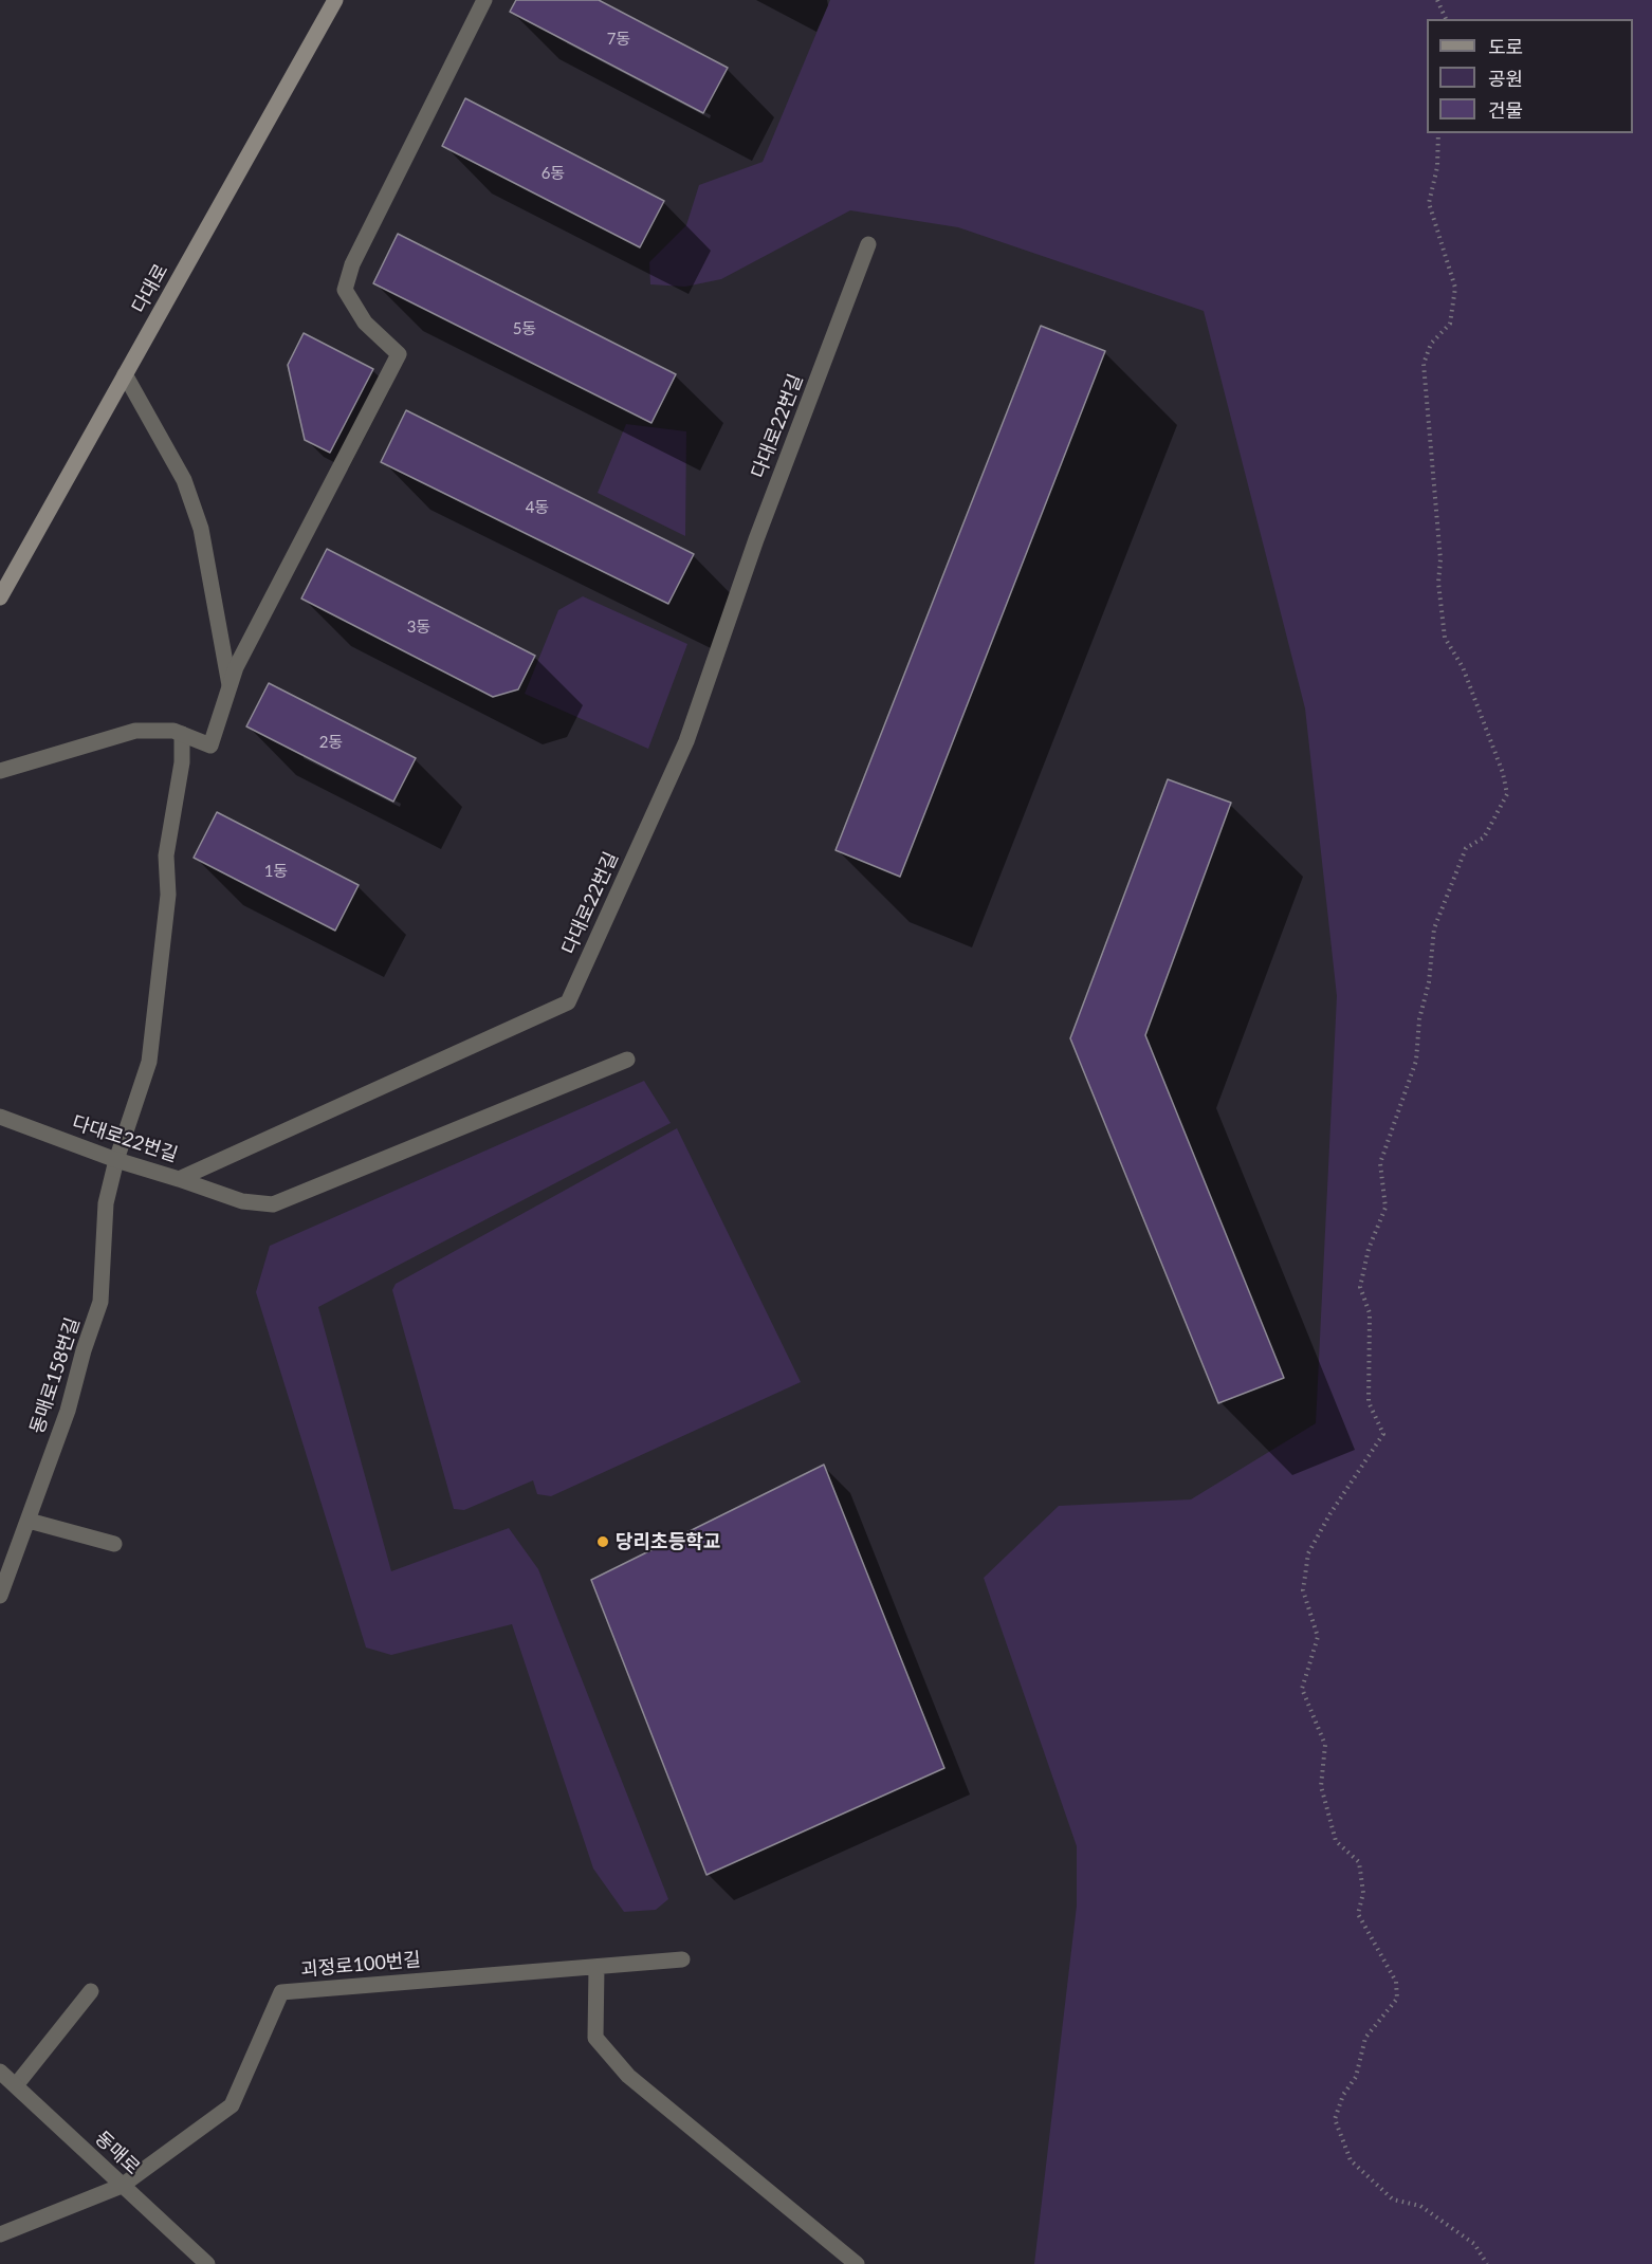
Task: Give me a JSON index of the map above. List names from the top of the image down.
{
  "streets": {
    "main road": ["다대로"],
    "street": [
      "다대로22번길",
      "동매로158번길",
      "괴정로100번길",
      "동매로"
    ]
  },
  "crossings": [
    ["다대로22번길", "동매로158번길"],
    ["괴정로100번길", "동매로"]
  ],
  "places": ["당리초등학교"],
  "house_numbers": [
    "7동",
    "6동",
    "5동",
    "4동",
    "3동",
    "2동",
    "1동"
  ],
  "legend": ["도로", "공원", "건물"]
}
